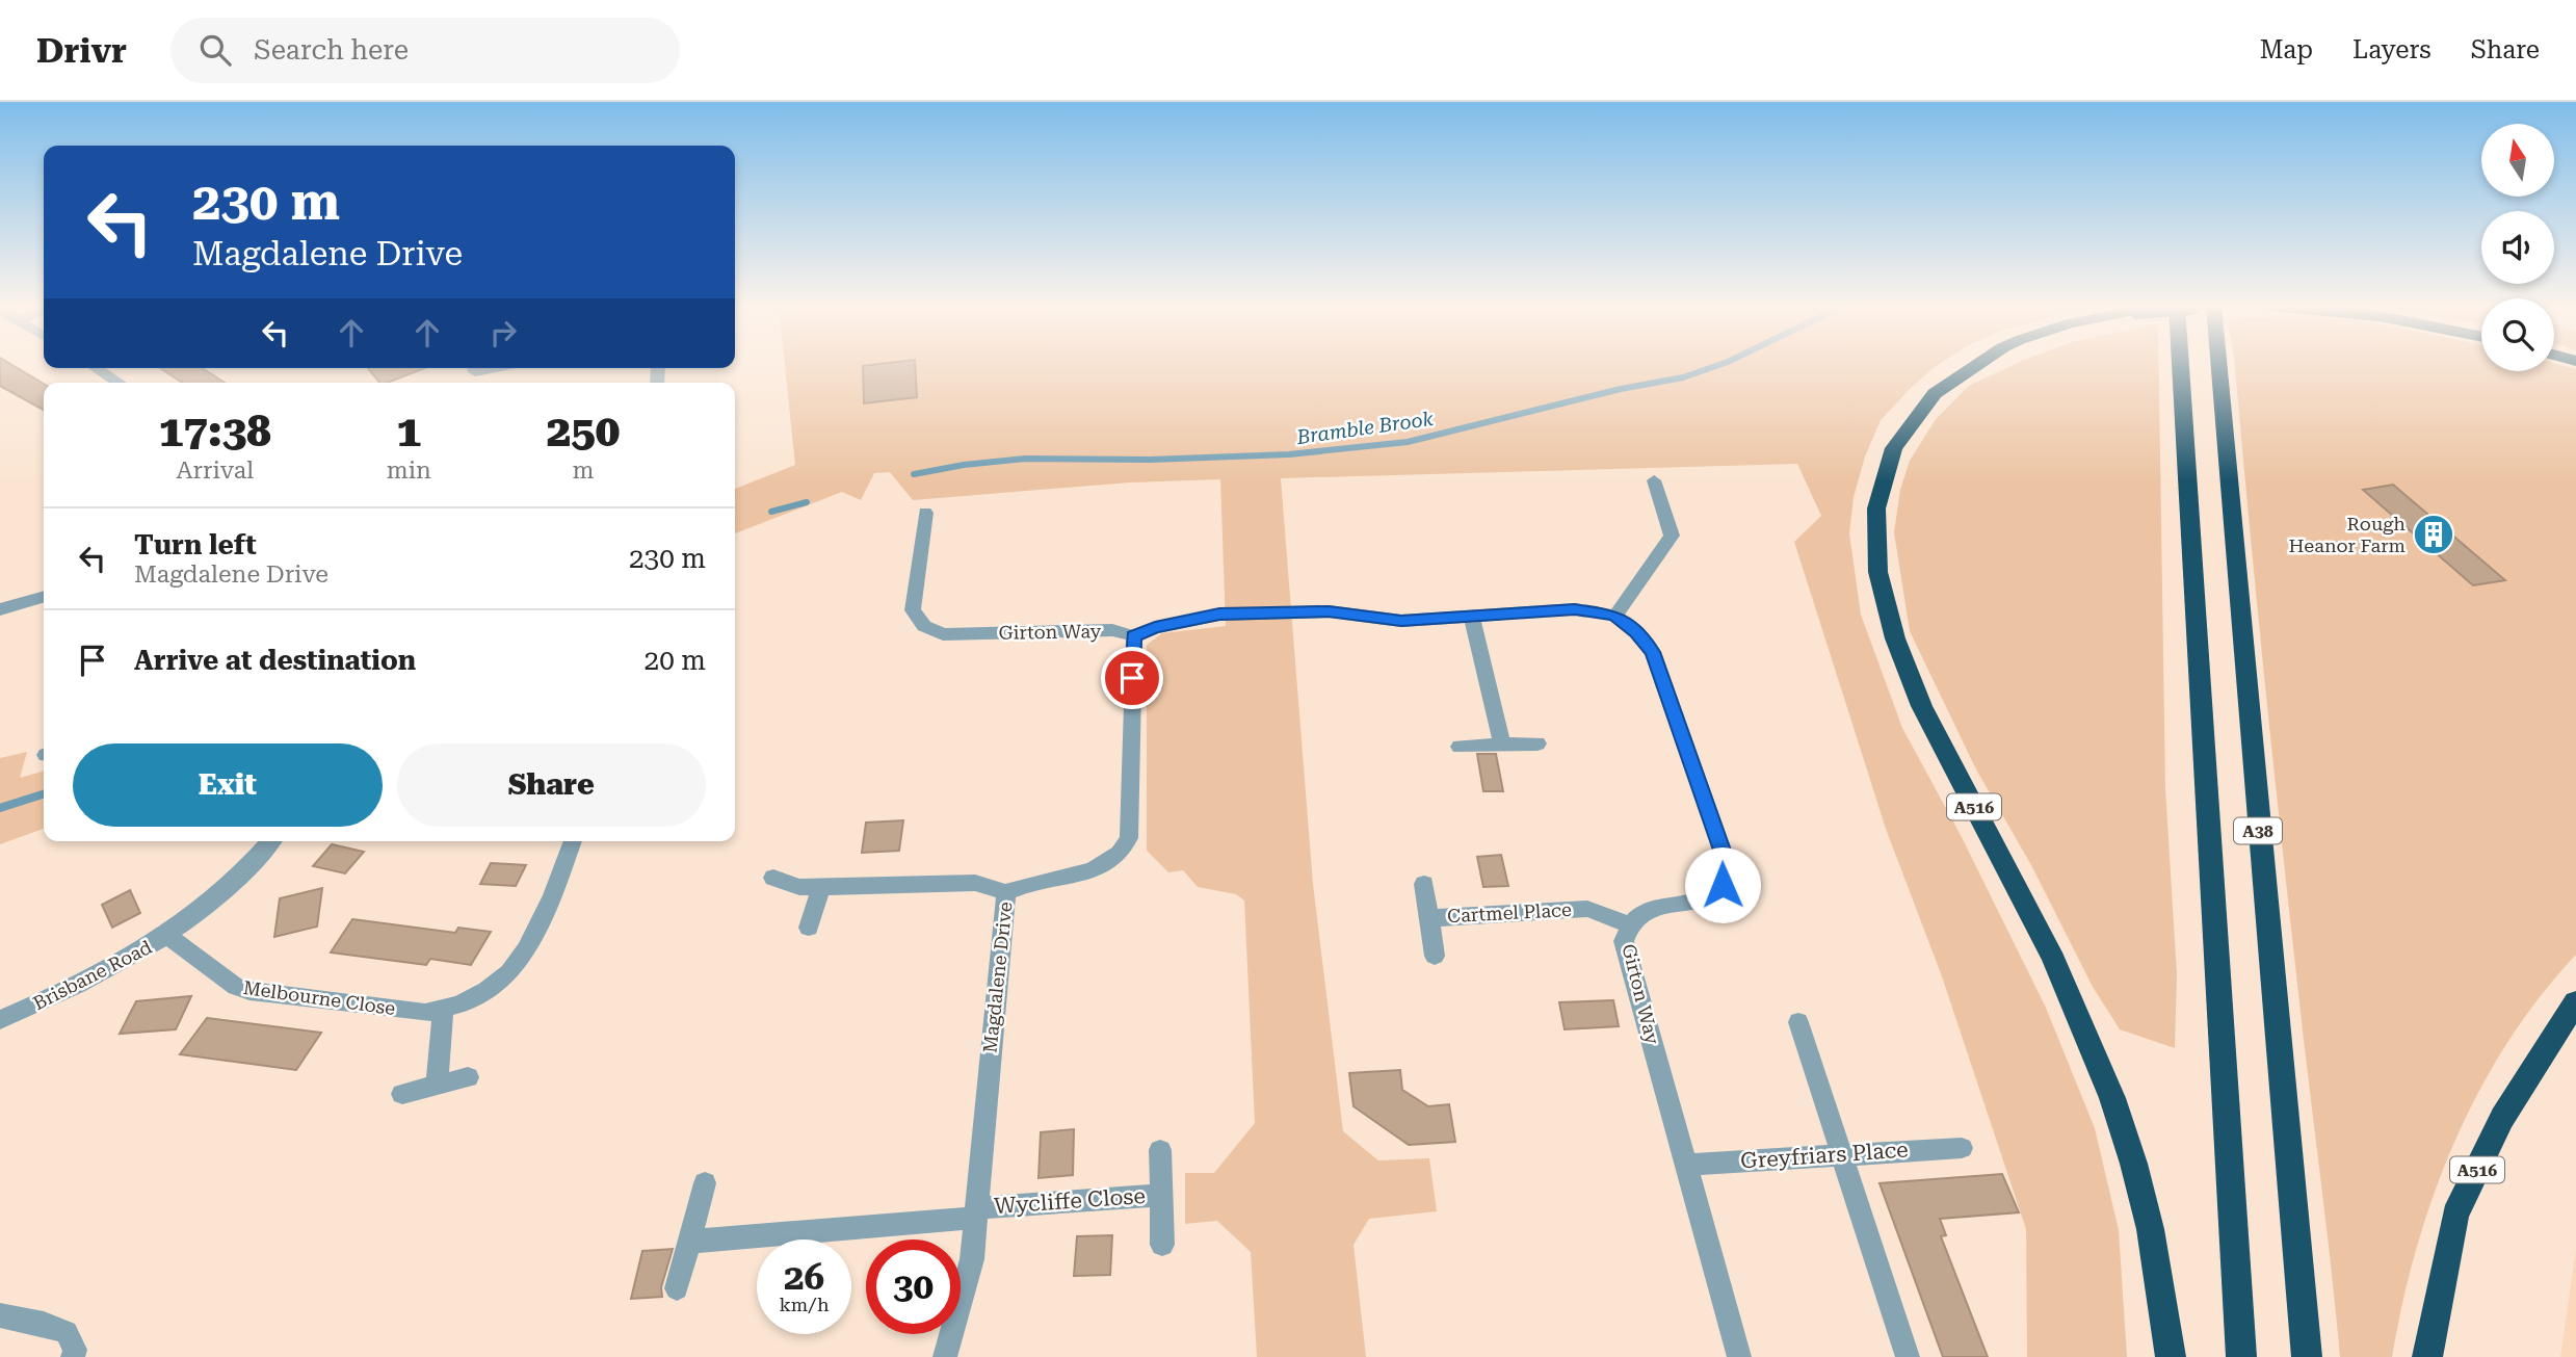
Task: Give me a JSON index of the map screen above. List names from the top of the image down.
{
  "streets": {
    "highway": ["A516", "A38"],
    "street": [
      "Girton Way",
      "Cartmel Place",
      "Brisbane Road",
      "Magdalene Drive",
      "Melbourne Close",
      "Greyfriars Place",
      "Wycliffe Close"
    ]
  },
  "crossings": [
    ["Girton Way", "Cartmel Place"],
    ["Girton Way", "Magdalene Drive"],
    ["Girton Way", "Greyfriars Place"],
    ["Brisbane Road", "Melbourne Close"],
    ["Magdalene Drive", "Wycliffe Close"]
  ],
  "water": ["Bramble Brook"],
  "places": {
    "building": ["Rough Heanor Farm"]
  },
  "north": "top",
  "page": {
    "header": "Drivr",
    "search": "Search here",
    "nav": ["Map", "Layers", "Share"],
    "turn": ["230 m", "Magdalene Drive"],
    "eta": [
      "17:38",
      "Arrival",
      "1",
      "min",
      "250",
      "m"
    ],
    "list": [
      {
        "name": "Turn left",
        "note": "Magdalene Drive",
        "value": "230 m"
      },
      {
        "name": "Arrive at destination",
        "value": "20 m"
      }
    ],
    "buttons": ["Exit", "Share"],
    "speed": "26 km/h",
    "limit": "30"
  }
}
